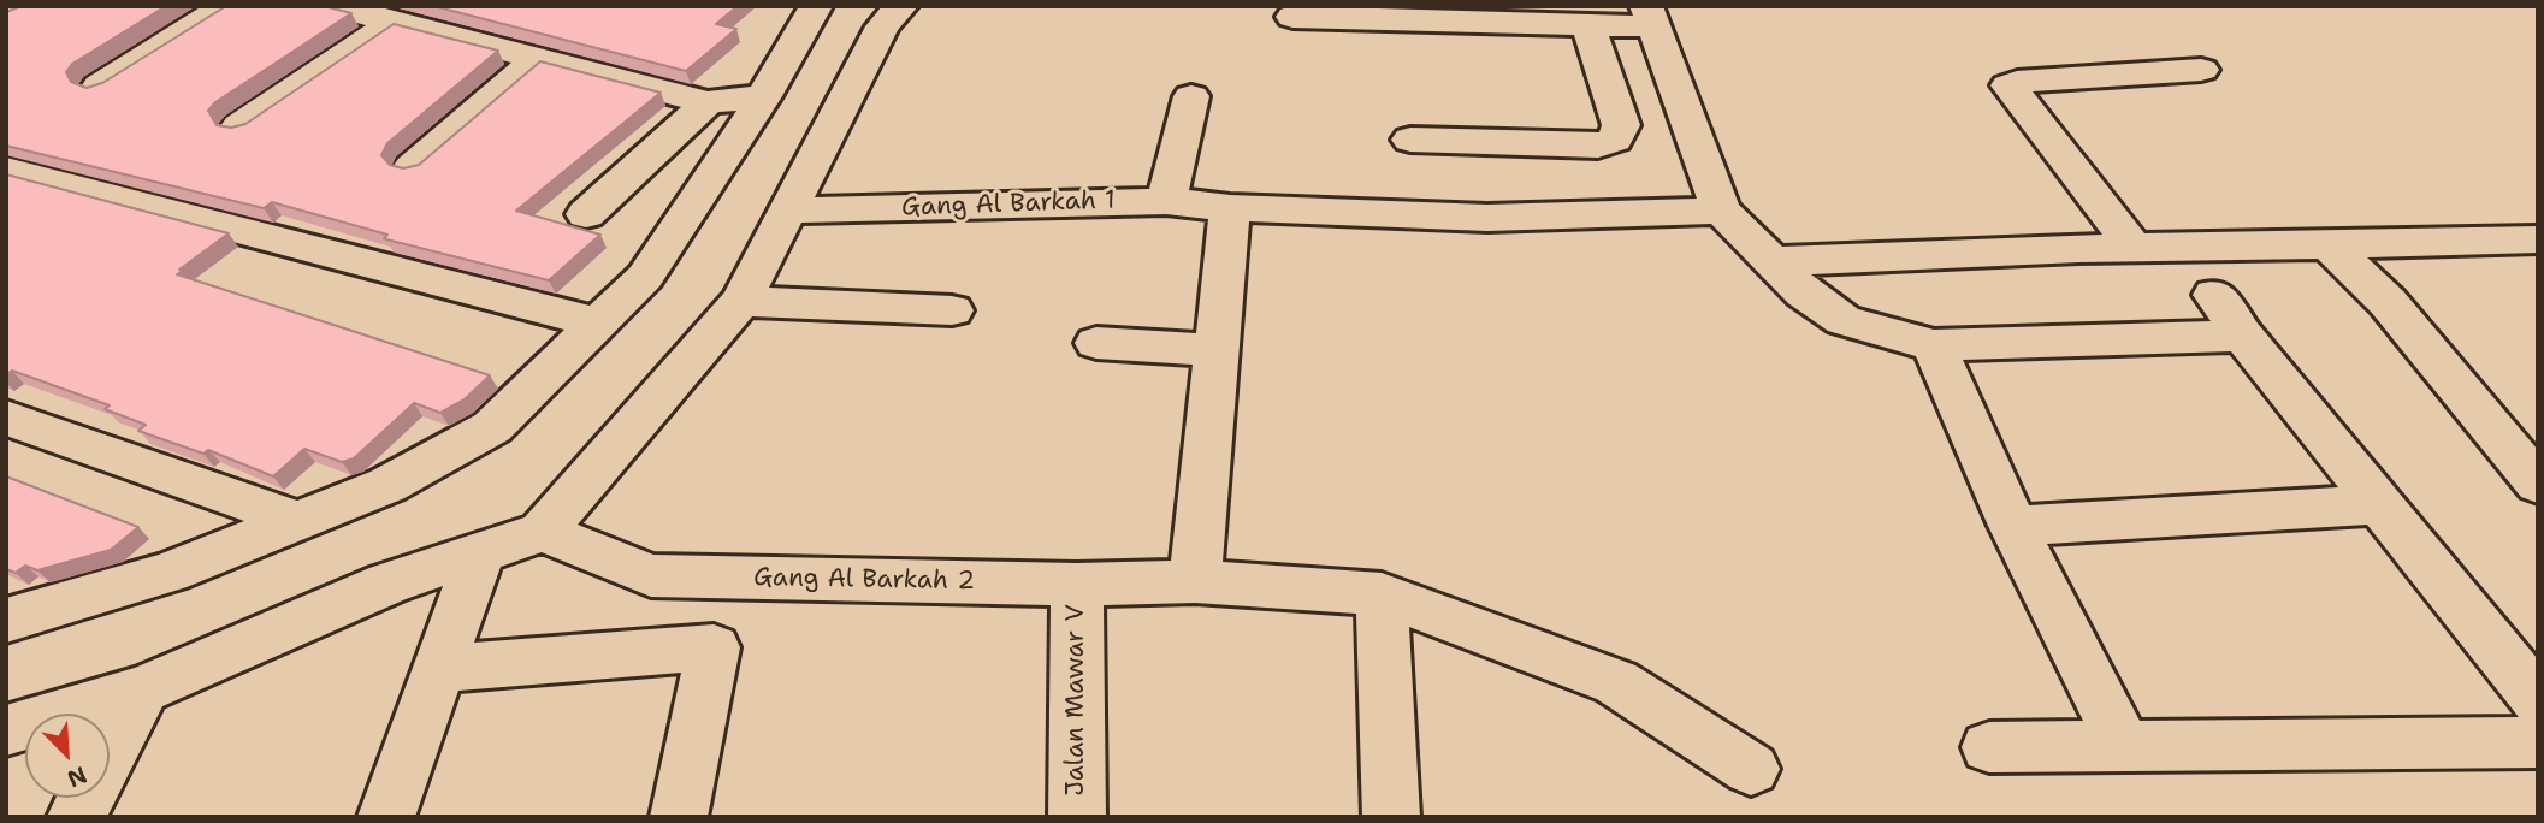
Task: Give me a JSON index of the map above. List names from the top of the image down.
{
  "streets": {
    "street": ["Gang Al Barkah 1", "Gang Al Barkah 2", "Jalan Mawar V"]
  },
  "crossings": [
    ["Gang Al Barkah 2", "Jalan Mawar V"]
  ],
  "north": "bottom right"
}
